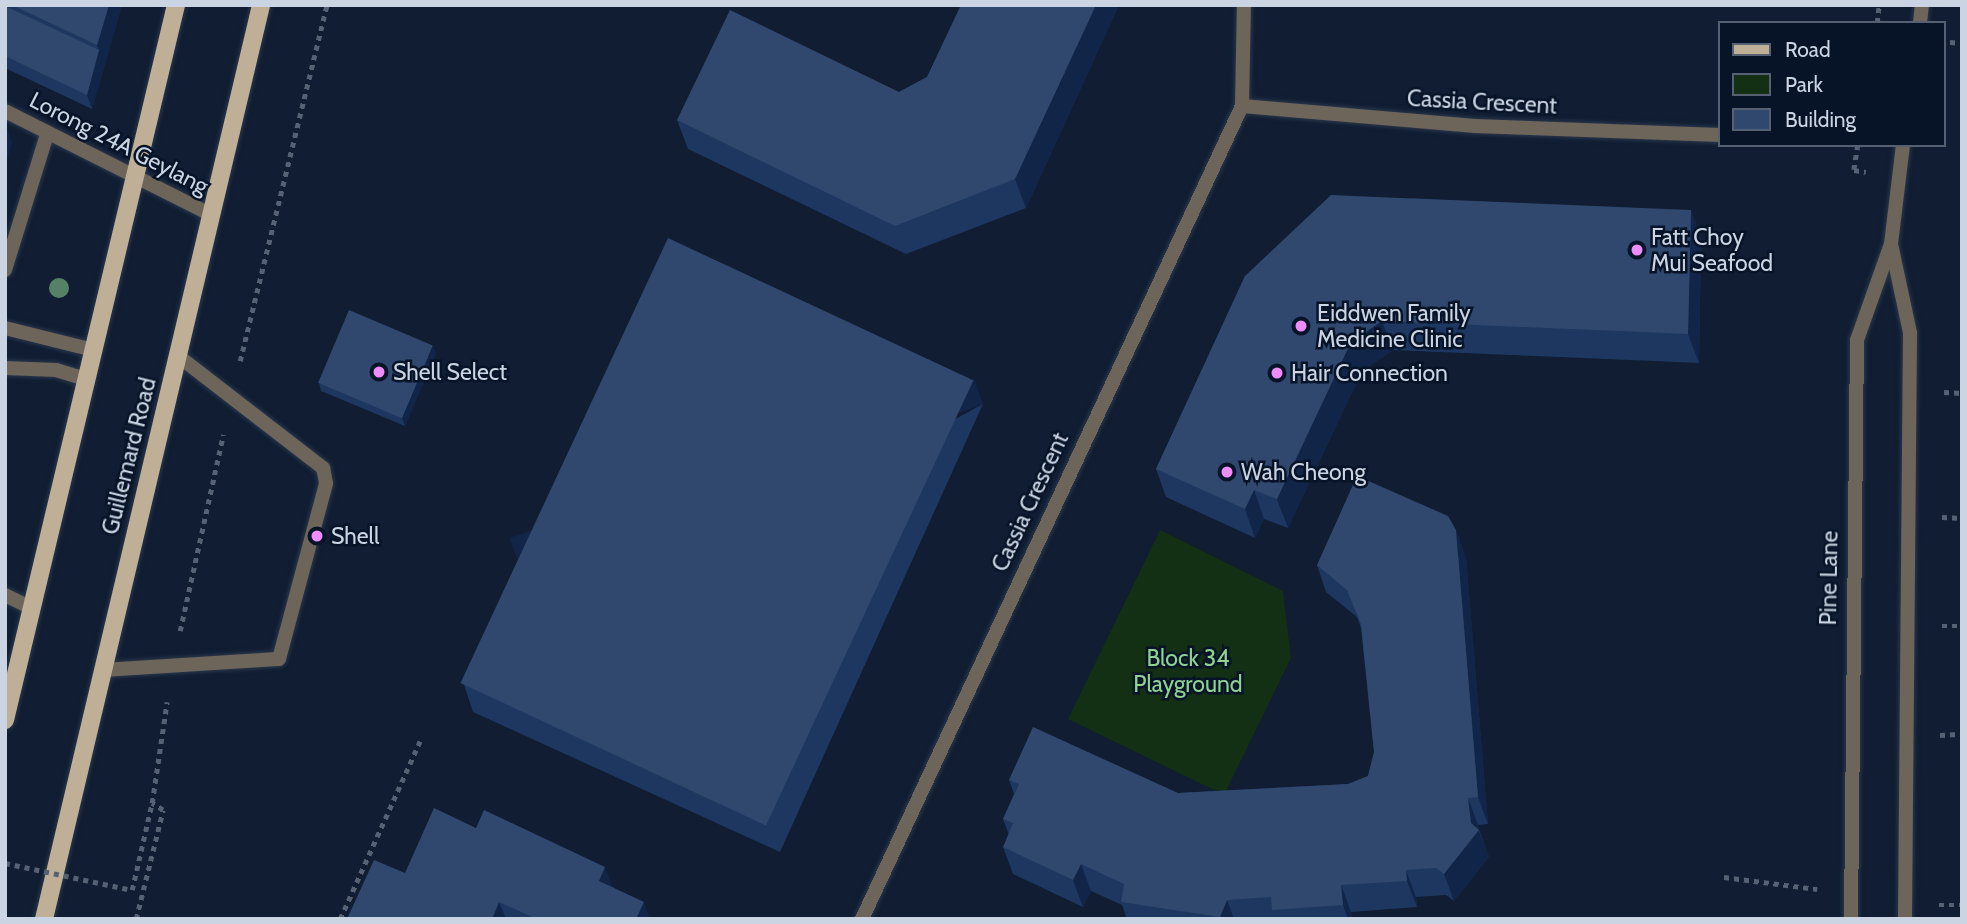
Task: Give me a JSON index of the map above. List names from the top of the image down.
{
  "streets": {
    "main road": ["Guillemard Road"],
    "street": ["Cassia Crescent", "Lorong 24A Geylang", "Pine Lane"]
  },
  "crossings": [
    ["Lorong 24A Geylang", "Guillemard Road"]
  ],
  "parks": ["Block 34 Playground"],
  "places": [
    "Fatt Choy Mui Seafood",
    "Eiddwen Family Medicine Clinic",
    "Shell Select",
    "Hair Connection",
    "Wah Cheong",
    "Shell"
  ],
  "legend": ["Road", "Park", "Building"]
}
